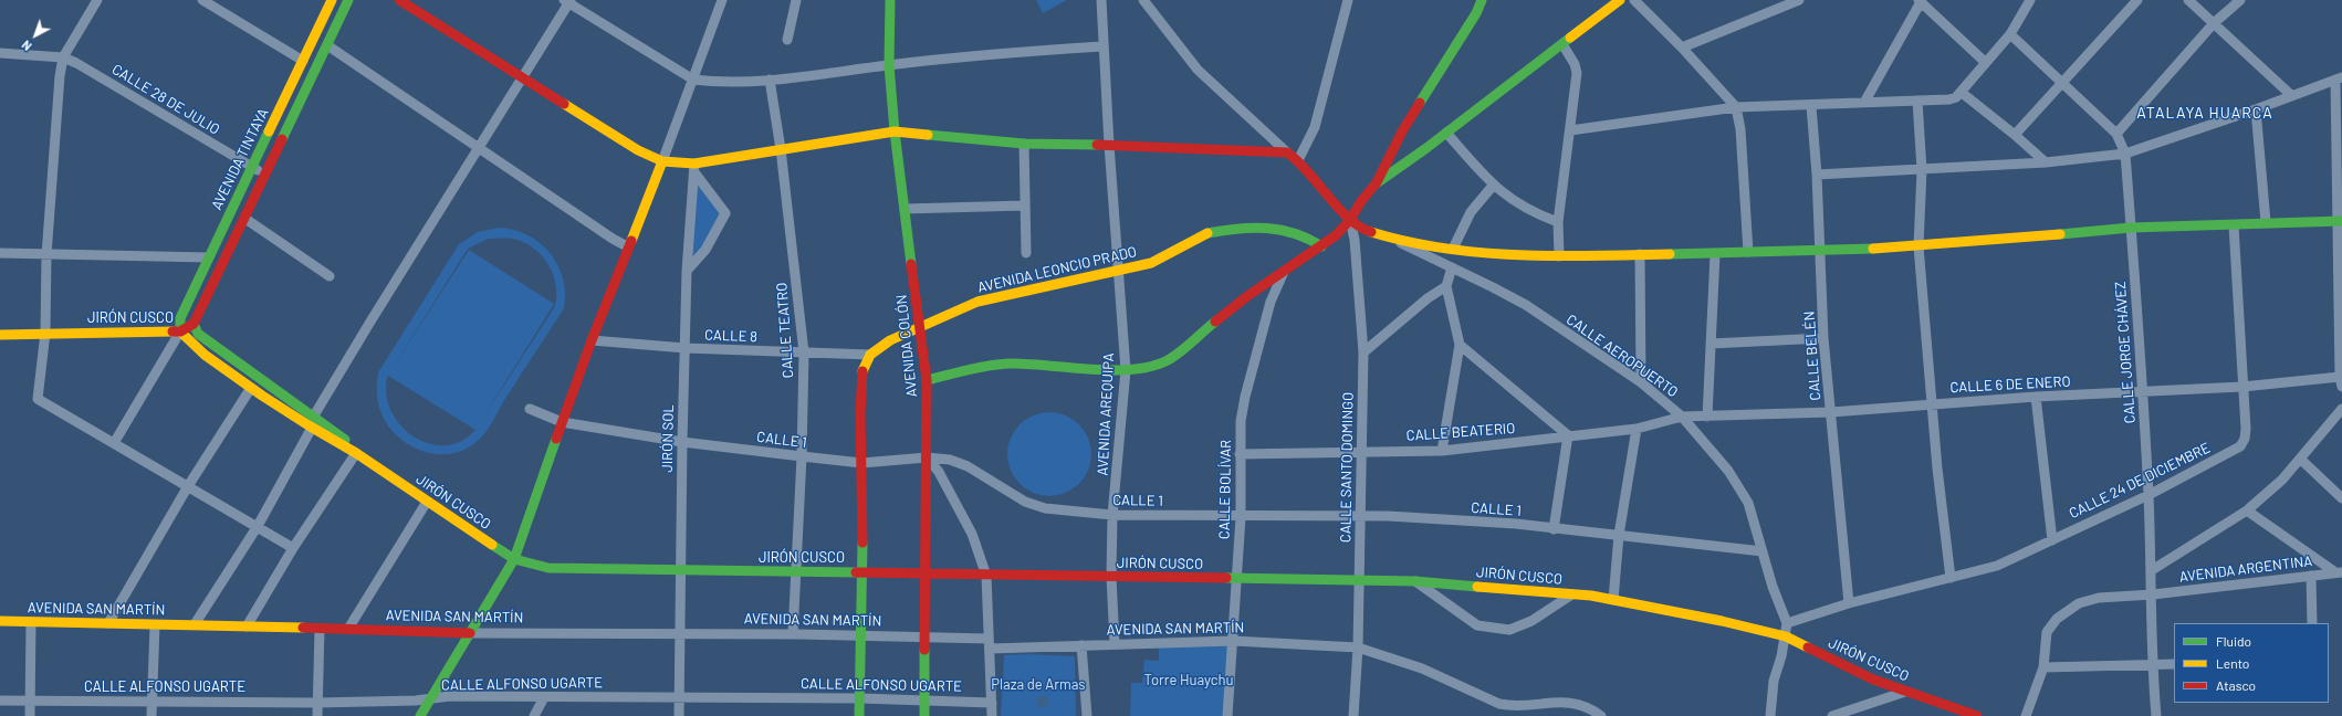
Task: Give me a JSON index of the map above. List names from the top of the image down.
{
  "streets": {
    "main road": [
      "AVENIDA TINTAYA",
      "AVENIDA LEONCIO PRADO",
      "JIRÓN CUSCO",
      "AVENIDA COLÓN",
      "AVENIDA SAN MARTÍN"
    ],
    "street": [
      "CALLE 28 DE JULIO",
      "CALLE TEATRO",
      "CALLE 8",
      "CALLE JORGE CHÁVEZ",
      "CALLE AEROPUERTO",
      "CALLE BELÉN",
      "CALLE 6 DE ENERO",
      "AVENIDA AREQUIPA",
      "CALLE BEATERIO",
      "JIRÓN SOL",
      "CALLE 1",
      "CALLE SANTO DOMINGO",
      "CALLE 24 DE DICIEMBRE",
      "CALLE BOLÍVAR",
      "AVENIDA ARGENTINA",
      "CALLE ALFONSO UGARTE"
    ]
  },
  "crossings": [
    ["CALLE 28 DE JULIO", "AVENIDA TINTAYA"],
    ["AVENIDA TINTAYA", "JIRÓN CUSCO"],
    ["AVENIDA LEONCIO PRADO", "CALLE 8"],
    ["AVENIDA LEONCIO PRADO", "AVENIDA COLÓN"],
    ["AVENIDA LEONCIO PRADO", "AVENIDA AREQUIPA"],
    ["JIRÓN CUSCO", "CALLE TEATRO"],
    ["JIRÓN CUSCO", "AVENIDA COLÓN"],
    ["JIRÓN CUSCO", "CALLE AEROPUERTO"],
    ["JIRÓN CUSCO", "AVENIDA AREQUIPA"],
    ["JIRÓN CUSCO", "JIRÓN SOL"],
    ["JIRÓN CUSCO", "CALLE SANTO DOMINGO"],
    ["JIRÓN CUSCO", "CALLE BOLÍVAR"],
    ["CALLE TEATRO", "CALLE 8"],
    ["CALLE TEATRO", "CALLE 1"],
    ["CALLE TEATRO", "AVENIDA SAN MARTÍN"],
    ["CALLE 8", "JIRÓN SOL"],
    ["AVENIDA COLÓN", "CALLE 1"],
    ["AVENIDA COLÓN", "AVENIDA SAN MARTÍN"],
    ["AVENIDA COLÓN", "CALLE ALFONSO UGARTE"],
    ["CALLE JORGE CHÁVEZ", "CALLE 6 DE ENERO"],
    ["CALLE JORGE CHÁVEZ", "CALLE 24 DE DICIEMBRE"],
    ["CALLE JORGE CHÁVEZ", "AVENIDA ARGENTINA"],
    ["CALLE AEROPUERTO", "CALLE 6 DE ENERO"],
    ["CALLE AEROPUERTO", "CALLE BEATERIO"],
    ["CALLE AEROPUERTO", "CALLE 1"],
    ["CALLE AEROPUERTO", "CALLE 24 DE DICIEMBRE"],
    ["CALLE BELÉN", "CALLE 6 DE ENERO"],
    ["CALLE BELÉN", "CALLE 24 DE DICIEMBRE"],
    ["CALLE 6 DE ENERO", "CALLE BEATERIO"],
    ["CALLE 6 DE ENERO", "CALLE 24 DE DICIEMBRE"],
    ["AVENIDA AREQUIPA", "CALLE 1"],
    ["AVENIDA AREQUIPA", "AVENIDA SAN MARTÍN"],
    ["CALLE BEATERIO", "CALLE SANTO DOMINGO"],
    ["CALLE BEATERIO", "CALLE BOLÍVAR"],
    ["JIRÓN SOL", "CALLE 1"],
    ["JIRÓN SOL", "AVENIDA SAN MARTÍN"],
    ["JIRÓN SOL", "CALLE ALFONSO UGARTE"],
    ["CALLE 1", "CALLE SANTO DOMINGO"],
    ["CALLE 1", "CALLE BOLÍVAR"],
    ["CALLE SANTO DOMINGO", "AVENIDA SAN MARTÍN"],
    ["CALLE BOLÍVAR", "AVENIDA SAN MARTÍN"]
  ],
  "districts": ["ATALAYA HUARCA"],
  "parks": ["Torre Huaychu", "Plaza de Armas"],
  "legend": ["Fluido", "Lento", "Atasco"],
  "north": "bottom left"
}
